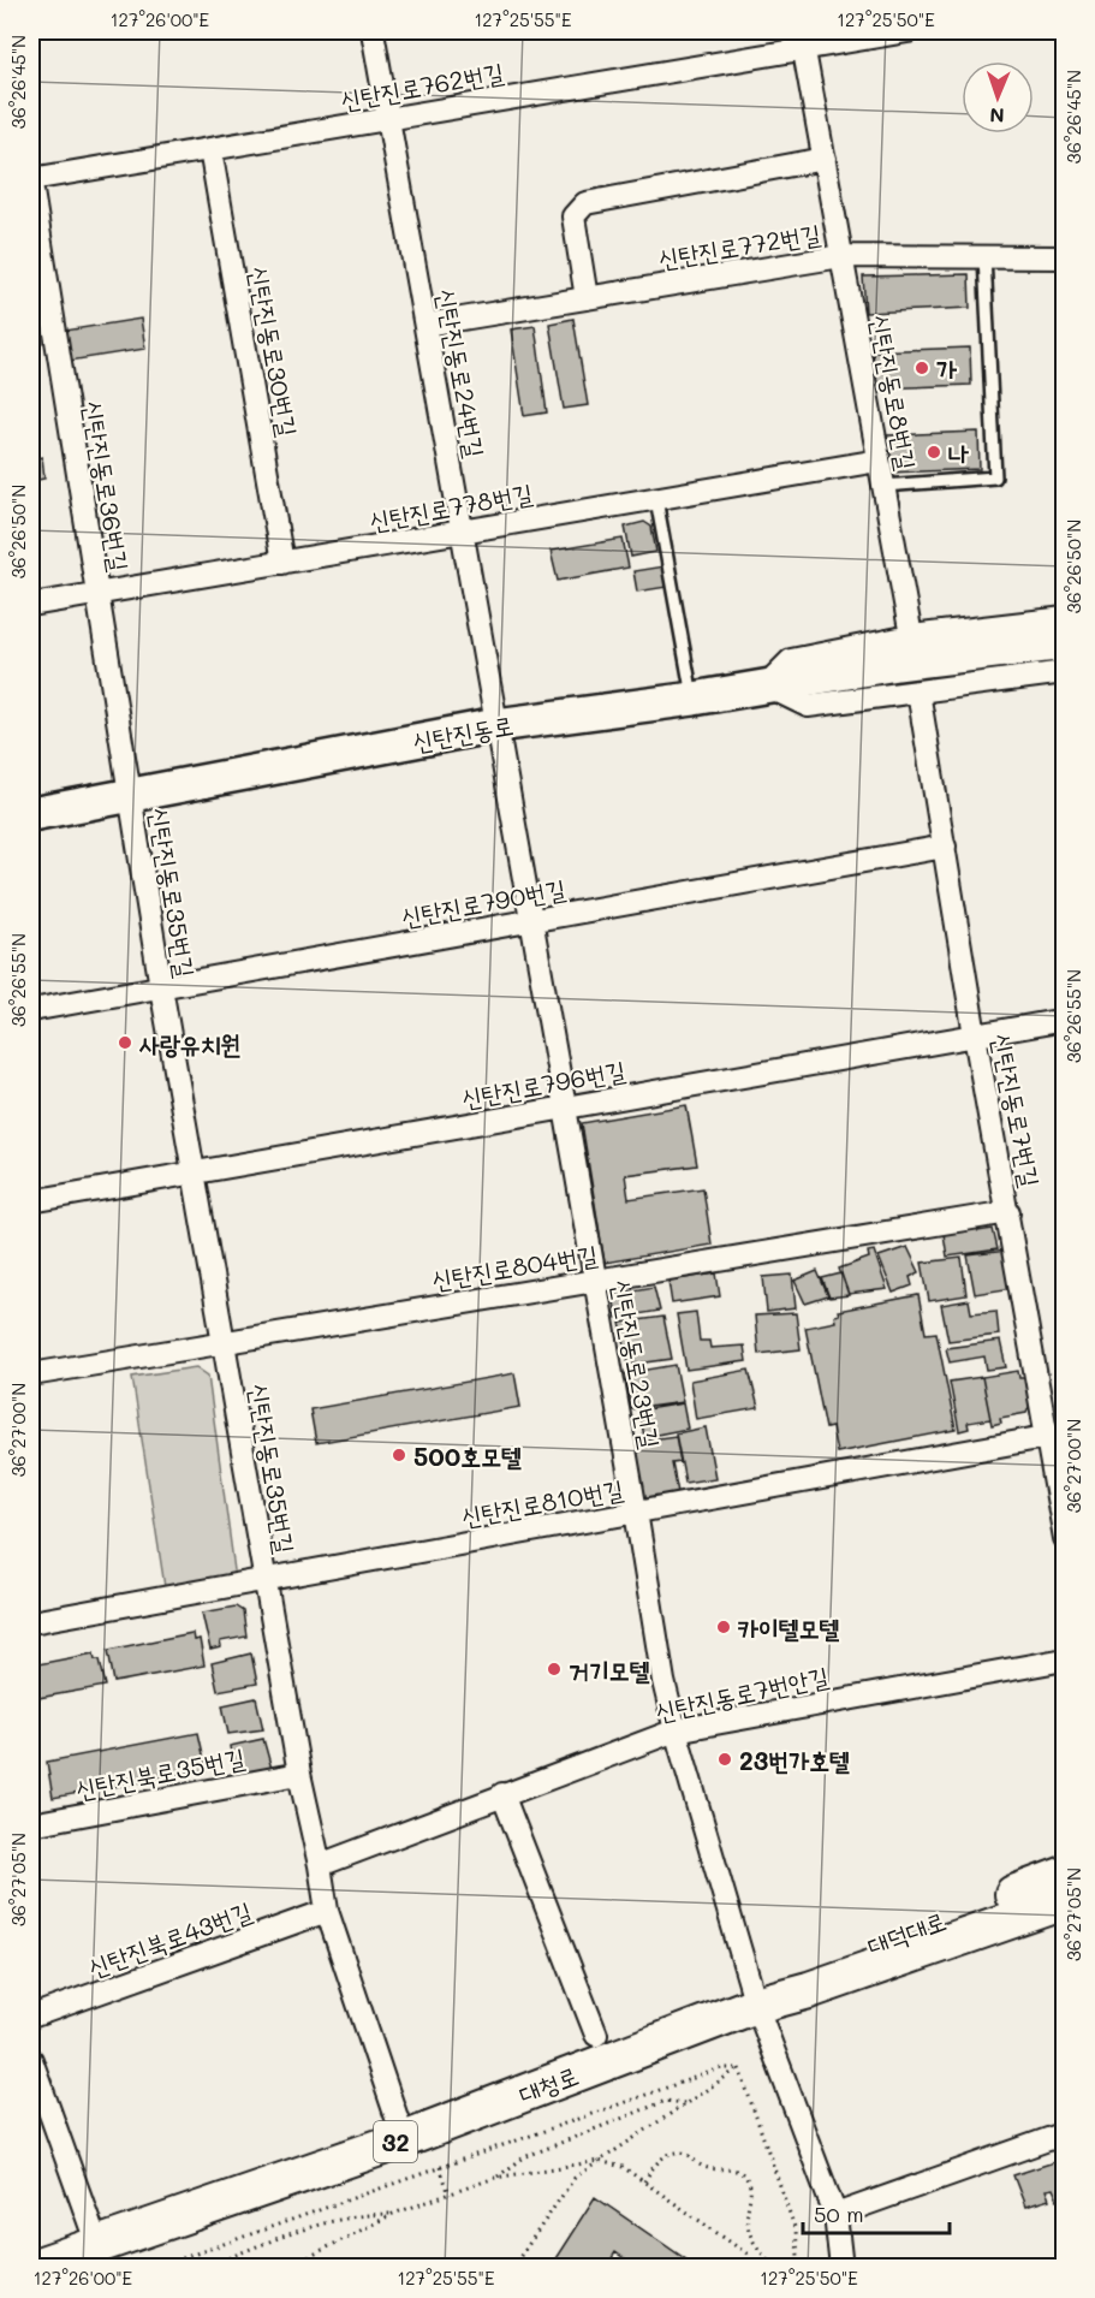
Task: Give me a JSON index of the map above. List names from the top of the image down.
{
  "streets": {
    "main road": [
      "신탄진동로",
      "대덕대로",
      "대청로",
      "32"
    ],
    "street": [
      "신탄진로762번길",
      "신탄진로772번길",
      "신탄진동로30번길",
      "신탄진동로24번길",
      "신탄진동로8번길",
      "신탄진동로36번길",
      "신탄진로778번길",
      "신탄진동로35번길",
      "신탄진로790번길",
      "신탄진로796번길",
      "신탄진동로7번길",
      "신탄진로804번길",
      "신탄진동로23번길",
      "신탄진로810번길",
      "신탄진동로7번안길",
      "신탄진북로35번길",
      "신탄진북로43번길"
    ]
  },
  "crossings": [
    ["신탄진로762번길", "신탄진동로30번길"],
    ["신탄진로762번길", "신탄진동로24번길"],
    ["신탄진로762번길", "신탄진동로8번길"],
    ["신탄진로762번길", "신탄진동로36번길"],
    ["신탄진로772번길", "신탄진동로24번길"],
    ["신탄진로772번길", "신탄진동로8번길"],
    ["신탄진동로30번길", "신탄진로778번길"],
    ["신탄진동로24번길", "신탄진로778번길"],
    ["신탄진동로24번길", "신탄진동로"],
    ["신탄진동로24번길", "신탄진동로23번길"],
    ["신탄진동로8번길", "신탄진로778번길"],
    ["신탄진동로8번길", "신탄진동로"],
    ["신탄진동로36번길", "신탄진로778번길"],
    ["신탄진동로36번길", "신탄진동로"],
    ["신탄진동로36번길", "신탄진동로35번길"],
    ["신탄진동로", "신탄진동로35번길"],
    ["신탄진동로", "신탄진동로23번길"],
    ["신탄진동로35번길", "신탄진로790번길"],
    ["신탄진동로35번길", "신탄진로796번길"],
    ["신탄진동로35번길", "신탄진로804번길"],
    ["신탄진동로35번길", "신탄진로810번길"],
    ["신탄진동로35번길", "신탄진동로7번안길"],
    ["신탄진동로35번길", "신탄진북로35번길"],
    ["신탄진동로35번길", "신탄진북로43번길"],
    ["신탄진동로35번길", "대청로"],
    ["신탄진로790번길", "신탄진동로7번길"],
    ["신탄진로790번길", "신탄진동로23번길"],
    ["신탄진로796번길", "신탄진동로7번길"],
    ["신탄진로796번길", "신탄진동로23번길"],
    ["신탄진동로7번길", "신탄진로804번길"],
    ["신탄진동로7번길", "신탄진로810번길"],
    ["신탄진로804번길", "신탄진동로23번길"],
    ["신탄진동로23번길", "신탄진로810번길"],
    ["신탄진동로23번길", "신탄진동로7번안길"],
    ["신탄진동로23번길", "대덕대로"],
    ["신탄진동로23번길", "대청로"],
    ["대덕대로", "대청로"]
  ],
  "places": [
    "가",
    "나",
    "사랑유치원",
    "500호모텔",
    "카이텔모텔",
    "거기모텔",
    "23번가호텔"
  ],
  "scale_bar": "50 m",
  "north": "bottom",
  "coordinates": [
    "127°26'00\"E",
    "127°25'55\"E",
    "127°25'50\"E",
    "36°26'45\"N",
    "36°26'50\"N",
    "36°26'55\"N",
    "36°27'00\"N",
    "36°27'05\"N"
  ]
}
